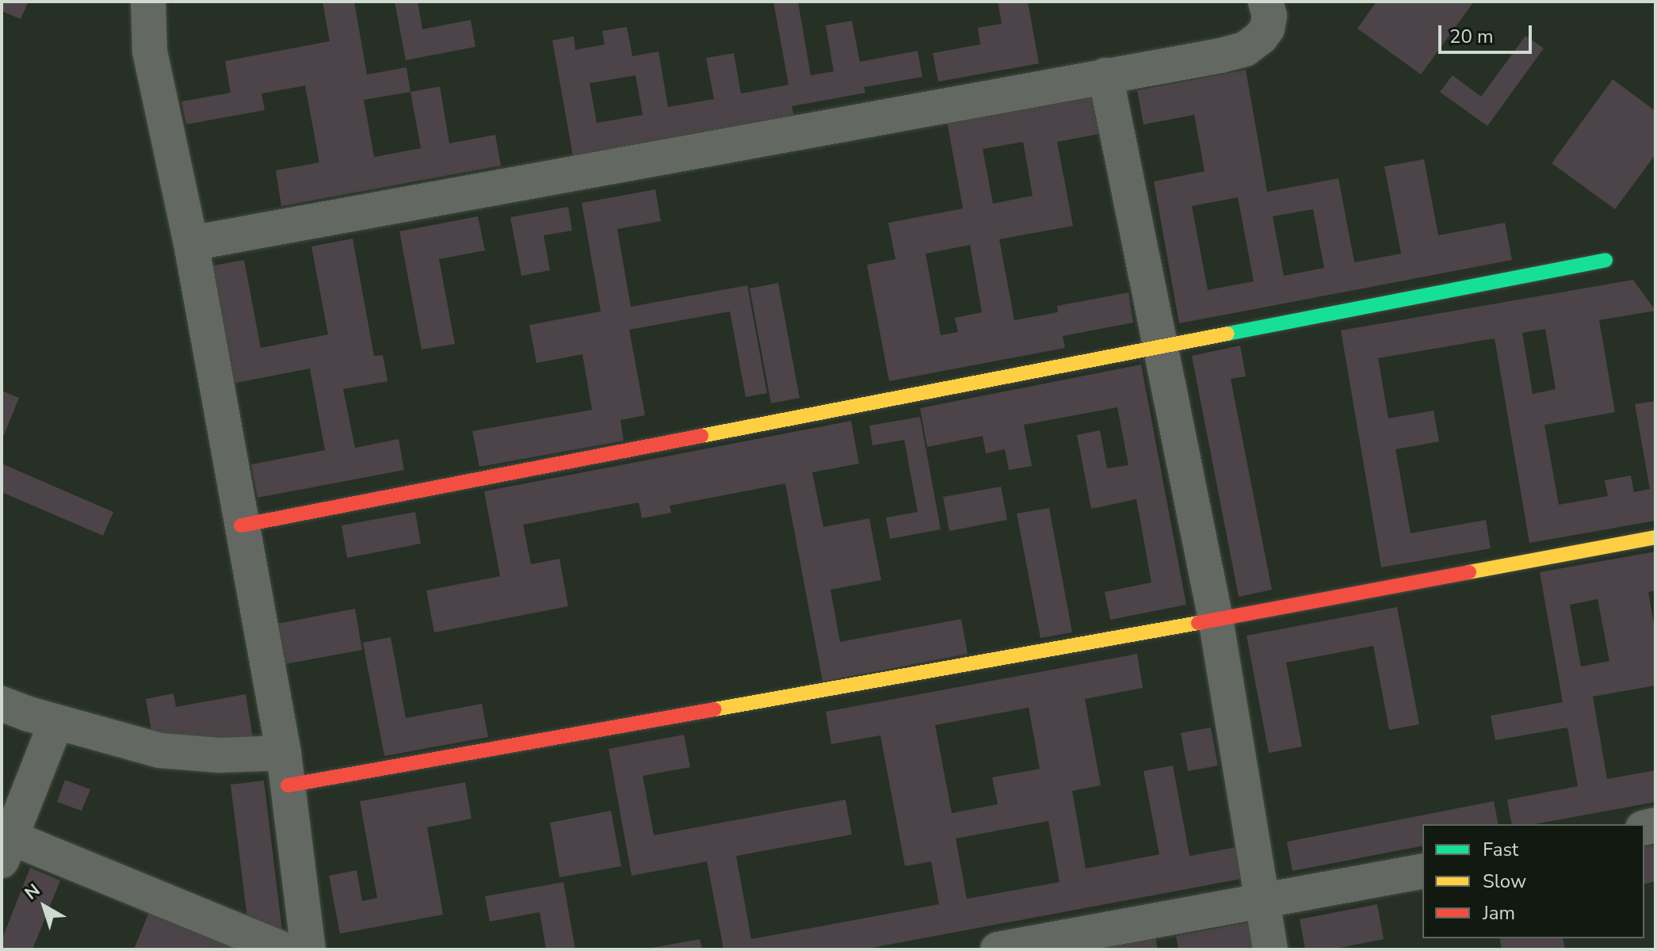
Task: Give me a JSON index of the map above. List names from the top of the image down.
{
  "legend": ["Fast", "Slow", "Jam"],
  "scale_bar": "20 m",
  "north": "top left"
}
